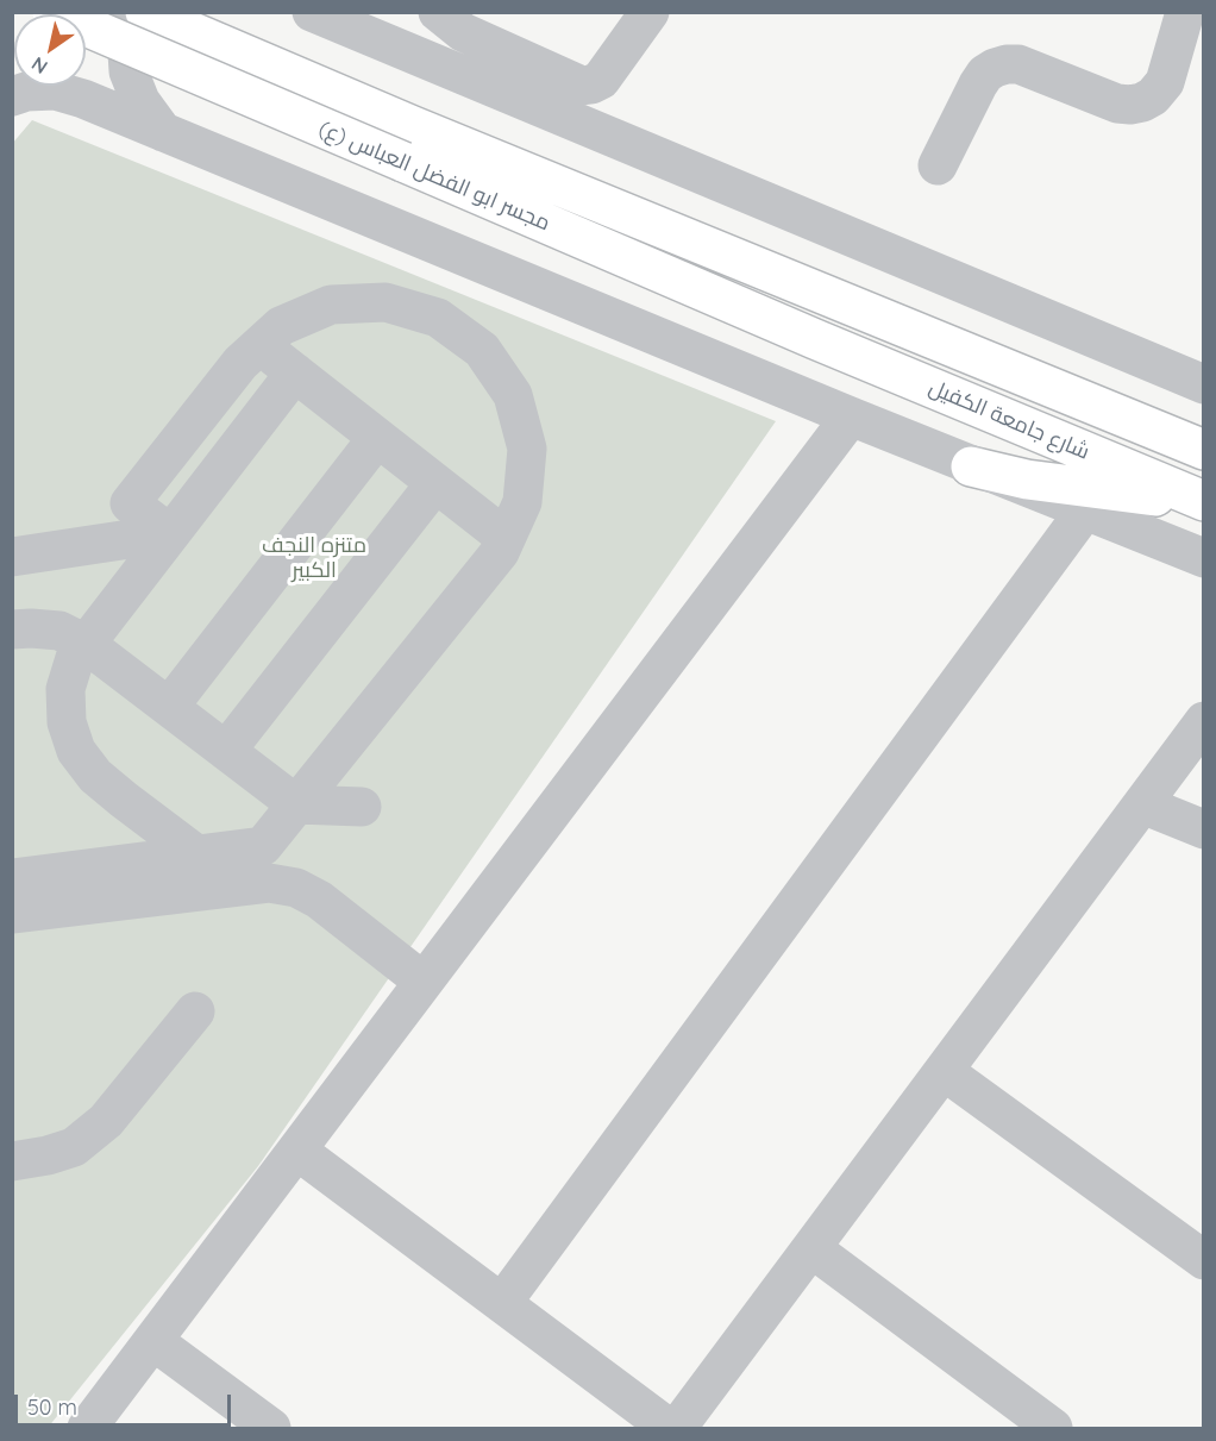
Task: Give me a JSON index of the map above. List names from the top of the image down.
{
  "streets": {
    "main road": ["مجسر ابو الفضل العباس (ع)", "شارع جامعة الكفيل"]
  },
  "crossings": [
    ["مجسر ابو الفضل العباس (ع)", "شارع جامعة الكفيل"]
  ],
  "parks": ["متنزه النجف الكبير"],
  "scale_bar": "50 m",
  "north": "bottom left"
}
